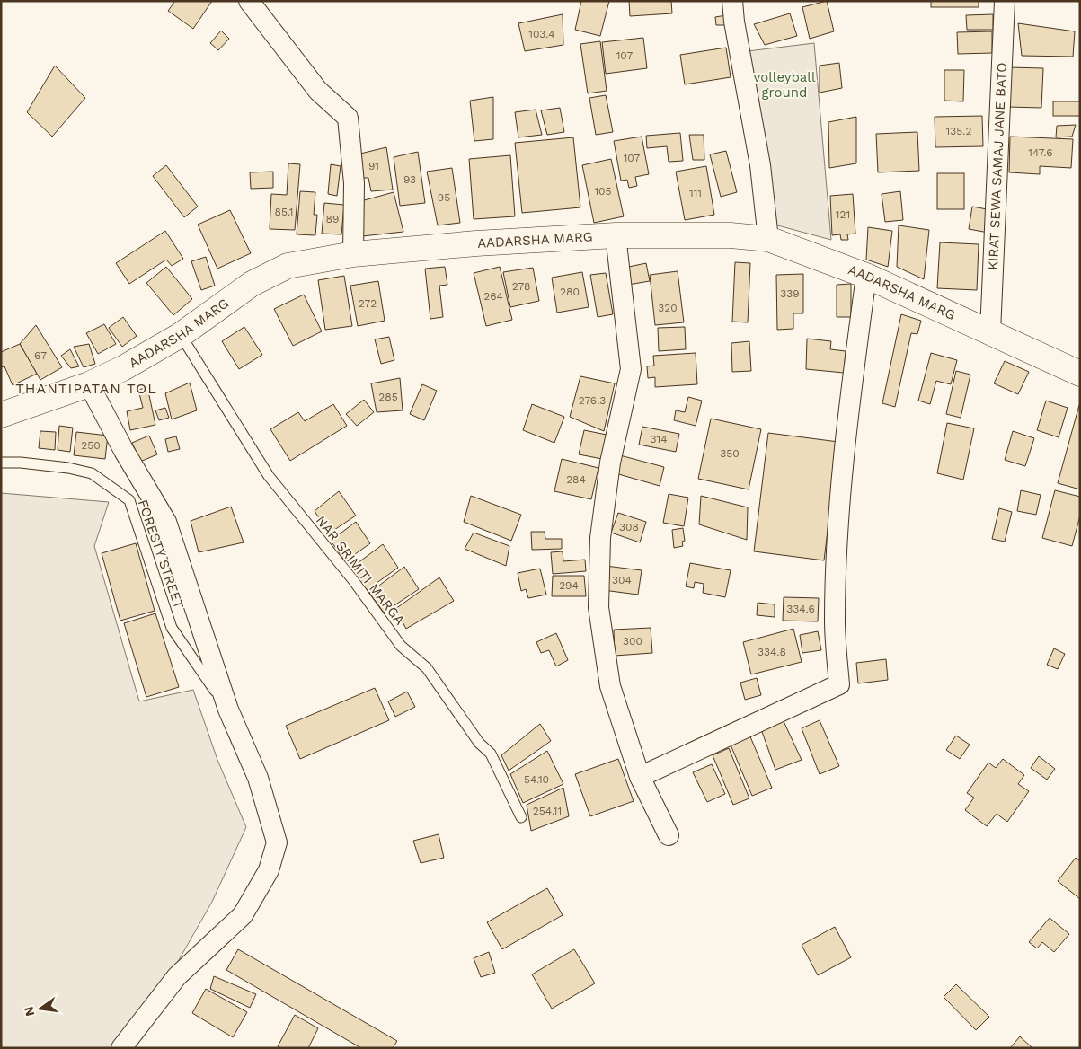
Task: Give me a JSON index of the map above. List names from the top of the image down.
{
  "streets": {
    "main road": ["AADARSHA MARG"],
    "street": ["KIRAT SEWA SAMAJ JANE BATO"],
    "lane": ["FORESTY STREET", "NAR SRIMITI MARGA"]
  },
  "crossings": [
    ["KIRAT SEWA SAMAJ JANE BATO", "AADARSHA MARG"],
    ["AADARSHA MARG", "NAR SRIMITI MARGA"]
  ],
  "districts": ["THANTIPATAN TOL"],
  "parks": ["volleyball ground"],
  "house_numbers": [
    "103.4",
    "107",
    "135.2",
    "147.6",
    "107",
    "91",
    "93",
    "105",
    "111",
    "95",
    "85.1",
    "121",
    "89",
    "278",
    "280",
    "339",
    "264",
    "272",
    "320",
    "67",
    "285",
    "276.3",
    "314",
    "250",
    "350",
    "284",
    "308",
    "304",
    "294",
    "334.6",
    "300",
    "334.8",
    "54.10",
    "254.11"
  ],
  "north": "left"
}
